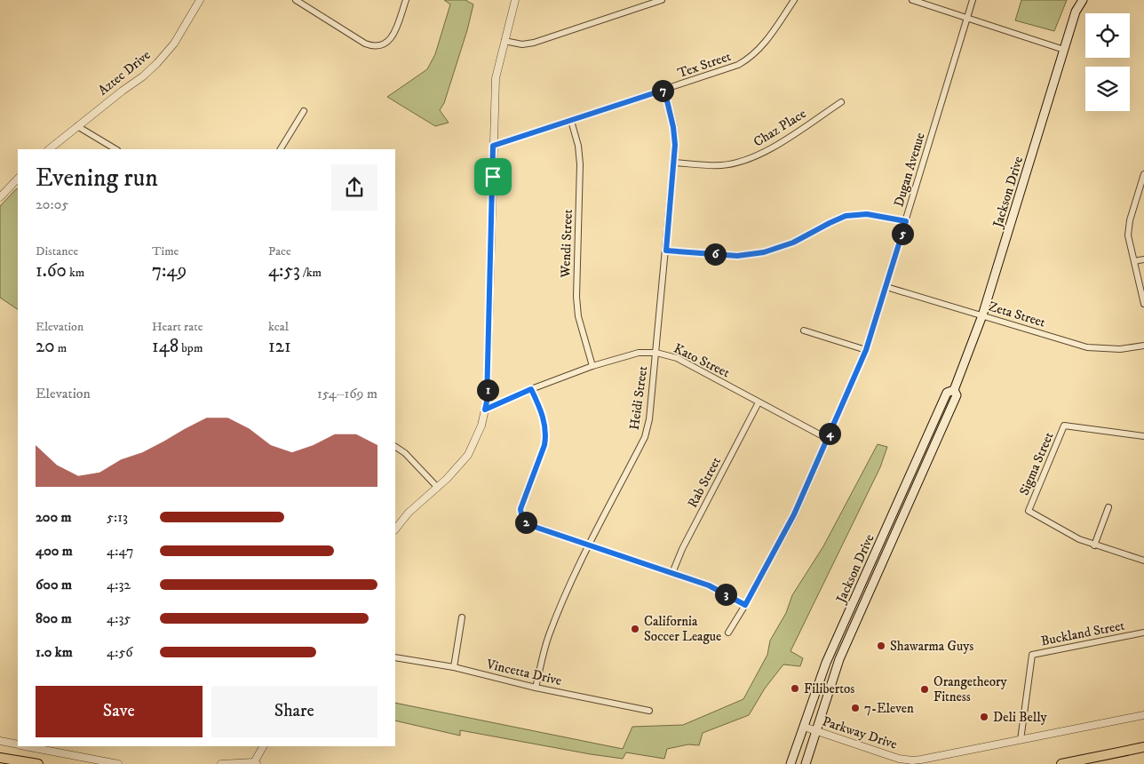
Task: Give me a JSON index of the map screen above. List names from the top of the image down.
{
  "streets": {
    "main road": ["Jackson Drive"],
    "street": [
      "Tex Street",
      "Aztec Drive",
      "Chaz Place",
      "Dugan Avenue",
      "Wendi Street",
      "Zeta Street",
      "Kato Street",
      "Heidi Street",
      "Sigma Street",
      "Rab Street",
      "Buckland Street",
      "Vincetta Drive",
      "Parkway Drive"
    ]
  },
  "crossings": [
    ["Tex Street", "Wendi Street"],
    ["Tex Street", "Heidi Street"],
    ["Chaz Place", "Heidi Street"],
    ["Dugan Avenue", "Zeta Street"],
    ["Dugan Avenue", "Kato Street"],
    ["Jackson Drive", "Zeta Street"],
    ["Jackson Drive", "Parkway Drive"],
    ["Wendi Street", "Kato Street"],
    ["Kato Street", "Heidi Street"],
    ["Kato Street", "Rab Street"],
    ["Heidi Street", "Vincetta Drive"],
    ["Buckland Street", "Parkway Drive"]
  ],
  "places": [
    "California Soccer League",
    "Shawarma Guys",
    "Filibertos",
    "Orangetheory Fitness",
    "7-Eleven",
    "Deli Belly"
  ],
  "page": {
    "pins": [
      "7",
      "5",
      "6",
      "1",
      "4",
      "2",
      "3"
    ],
    "heading": ["Evening run", "20:05"],
    "stats": [
      ["Distance", "1.60 km"],
      ["Time", "7:49"],
      ["Pace", "4:53 /km"],
      ["Elevation", "20 m"],
      ["Heart rate", "148 bpm"],
      ["kcal", "121"]
    ],
    "chart": ["Elevation", "154–169 m"],
    "list": [
      {
        "name": "200 m",
        "note": "5:13"
      },
      {
        "name": "400 m",
        "note": "4:47"
      },
      {
        "name": "600 m",
        "note": "4:32"
      },
      {
        "name": "800 m",
        "note": "4:35"
      },
      {
        "name": "1.0 km",
        "note": "4:56"
      }
    ],
    "buttons": ["Save", "Share"]
  }
}
